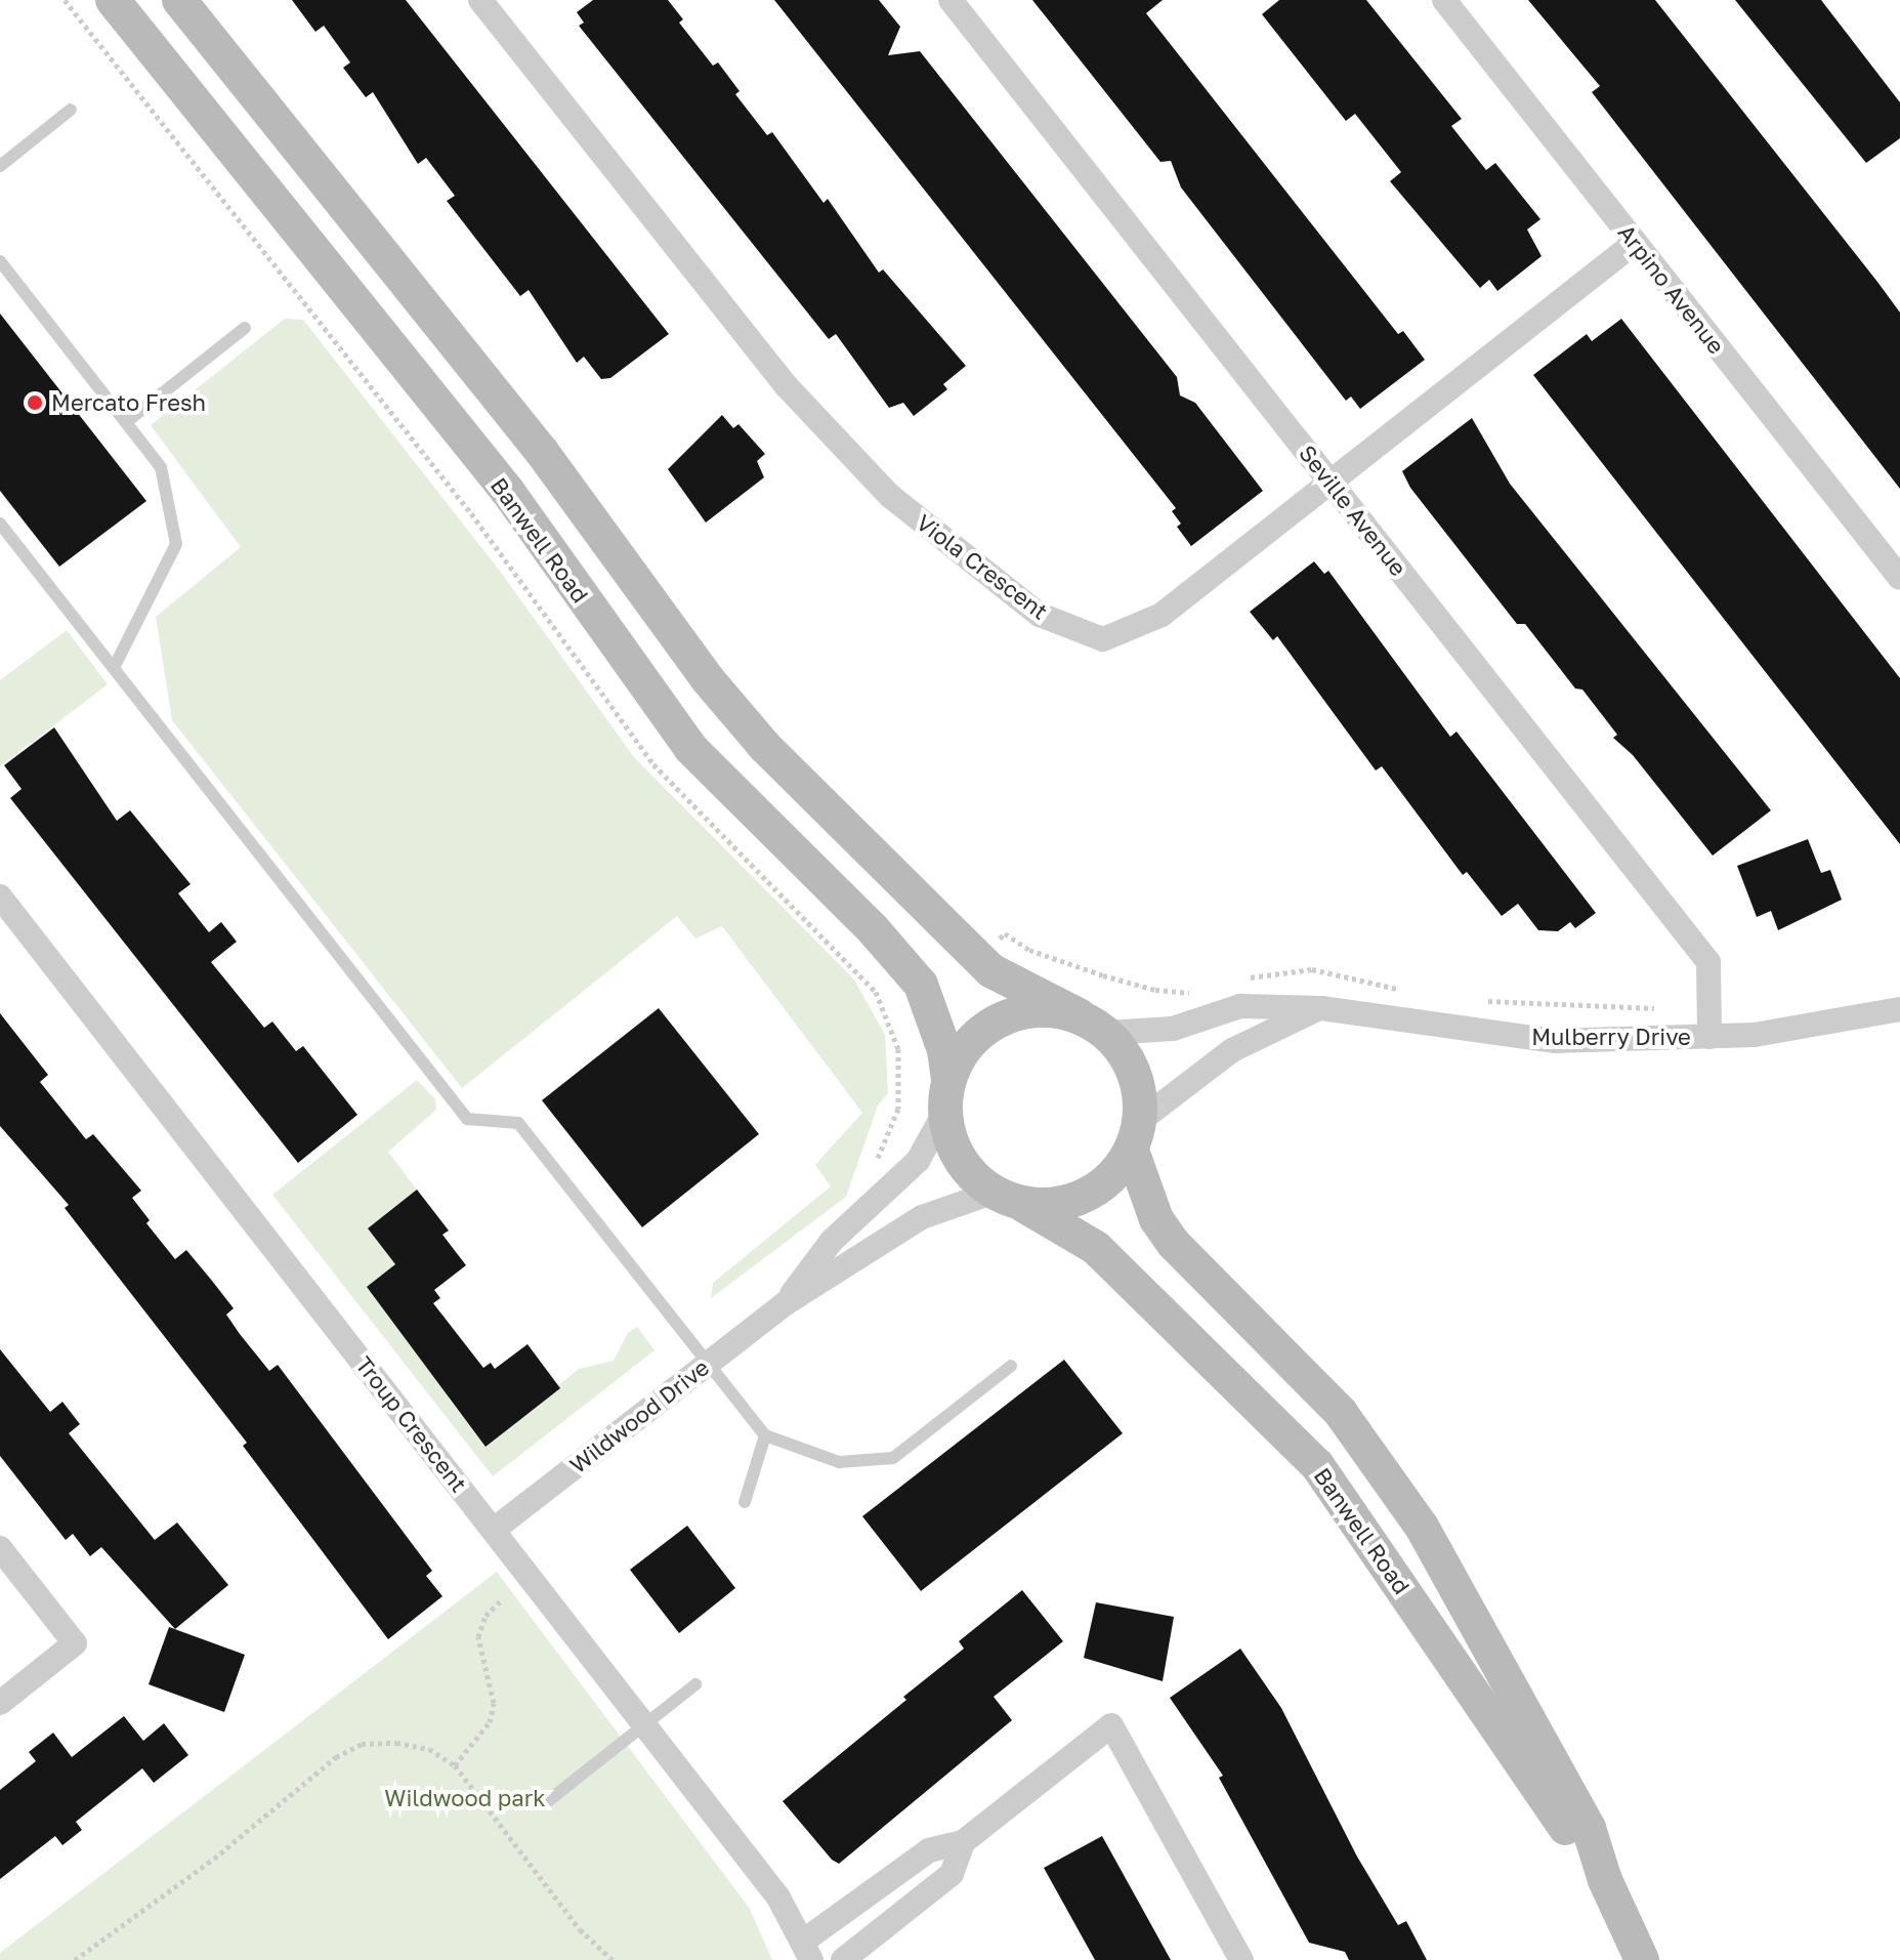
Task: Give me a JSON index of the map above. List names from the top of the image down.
{
  "streets": {
    "main road": ["Banwell Road"],
    "street": [
      "Arpino Avenue",
      "Seville Avenue",
      "Viola Crescent",
      "Mulberry Drive",
      "Wildwood Drive",
      "Troup Crescent"
    ]
  },
  "crossings": [
    ["Arpino Avenue", "Viola Crescent"],
    ["Seville Avenue", "Viola Crescent"],
    ["Seville Avenue", "Mulberry Drive"],
    ["Banwell Road", "Mulberry Drive"],
    ["Banwell Road", "Wildwood Drive"],
    ["Mulberry Drive", "Wildwood Drive"],
    ["Wildwood Drive", "Troup Crescent"]
  ],
  "parks": ["Wildwood park"],
  "places": ["Mercato Fresh"]
}
